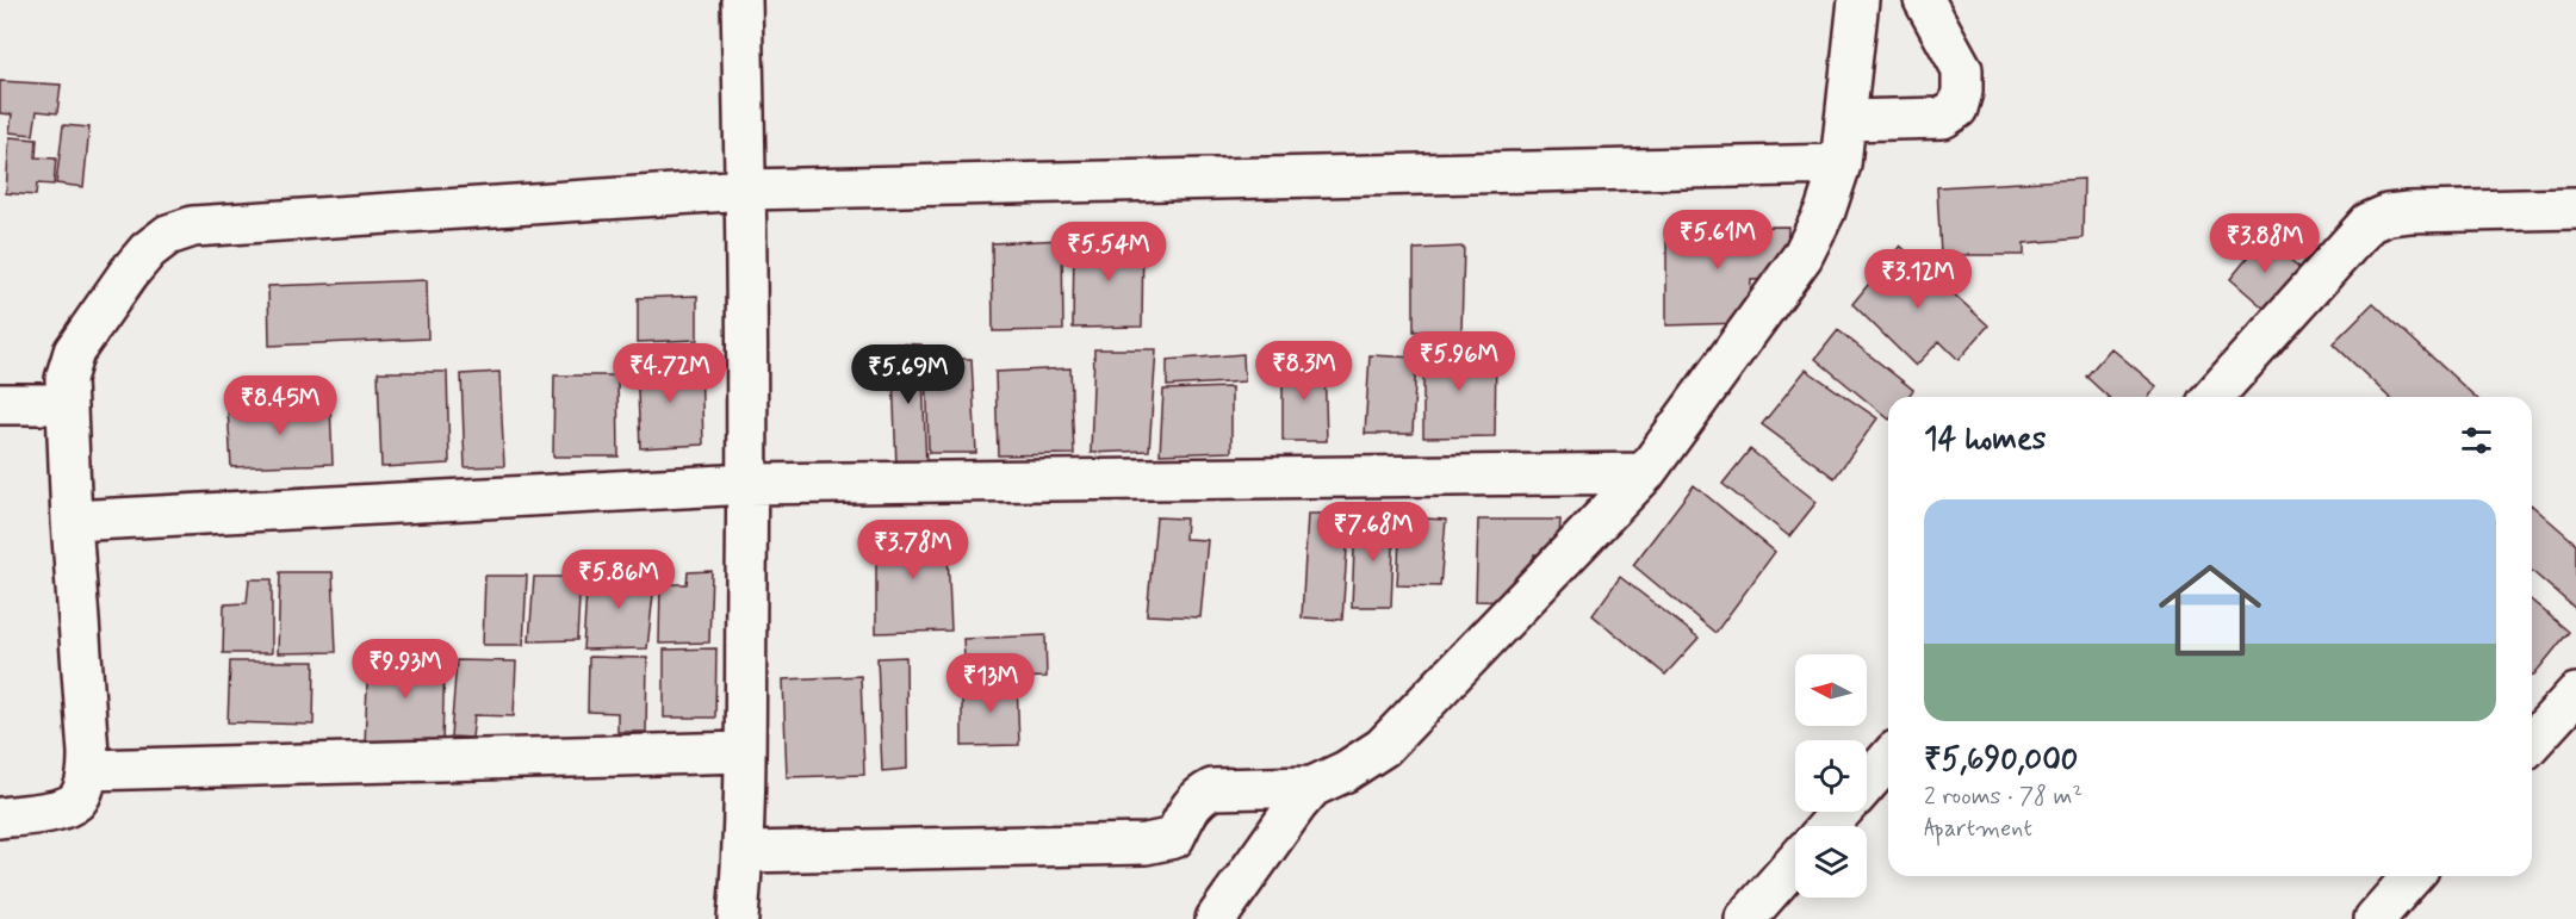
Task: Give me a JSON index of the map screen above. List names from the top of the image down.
{
  "north": "left",
  "page": {
    "price": [
      "₹5.61M",
      "₹3.88M",
      "₹5.54M",
      "₹3.12M",
      "₹5.96M",
      "₹8.3M",
      "₹4.72M",
      "₹5.69M",
      "₹8.45M",
      "₹7.68M",
      "₹3.78M",
      "₹5.86M",
      "₹9.93M",
      "₹13M"
    ],
    "heading": "14 homes",
    "list": [
      {
        "name": "₹5,690,000",
        "note": "2 rooms · 78 m² · Apartment"
      }
    ]
  }
}
